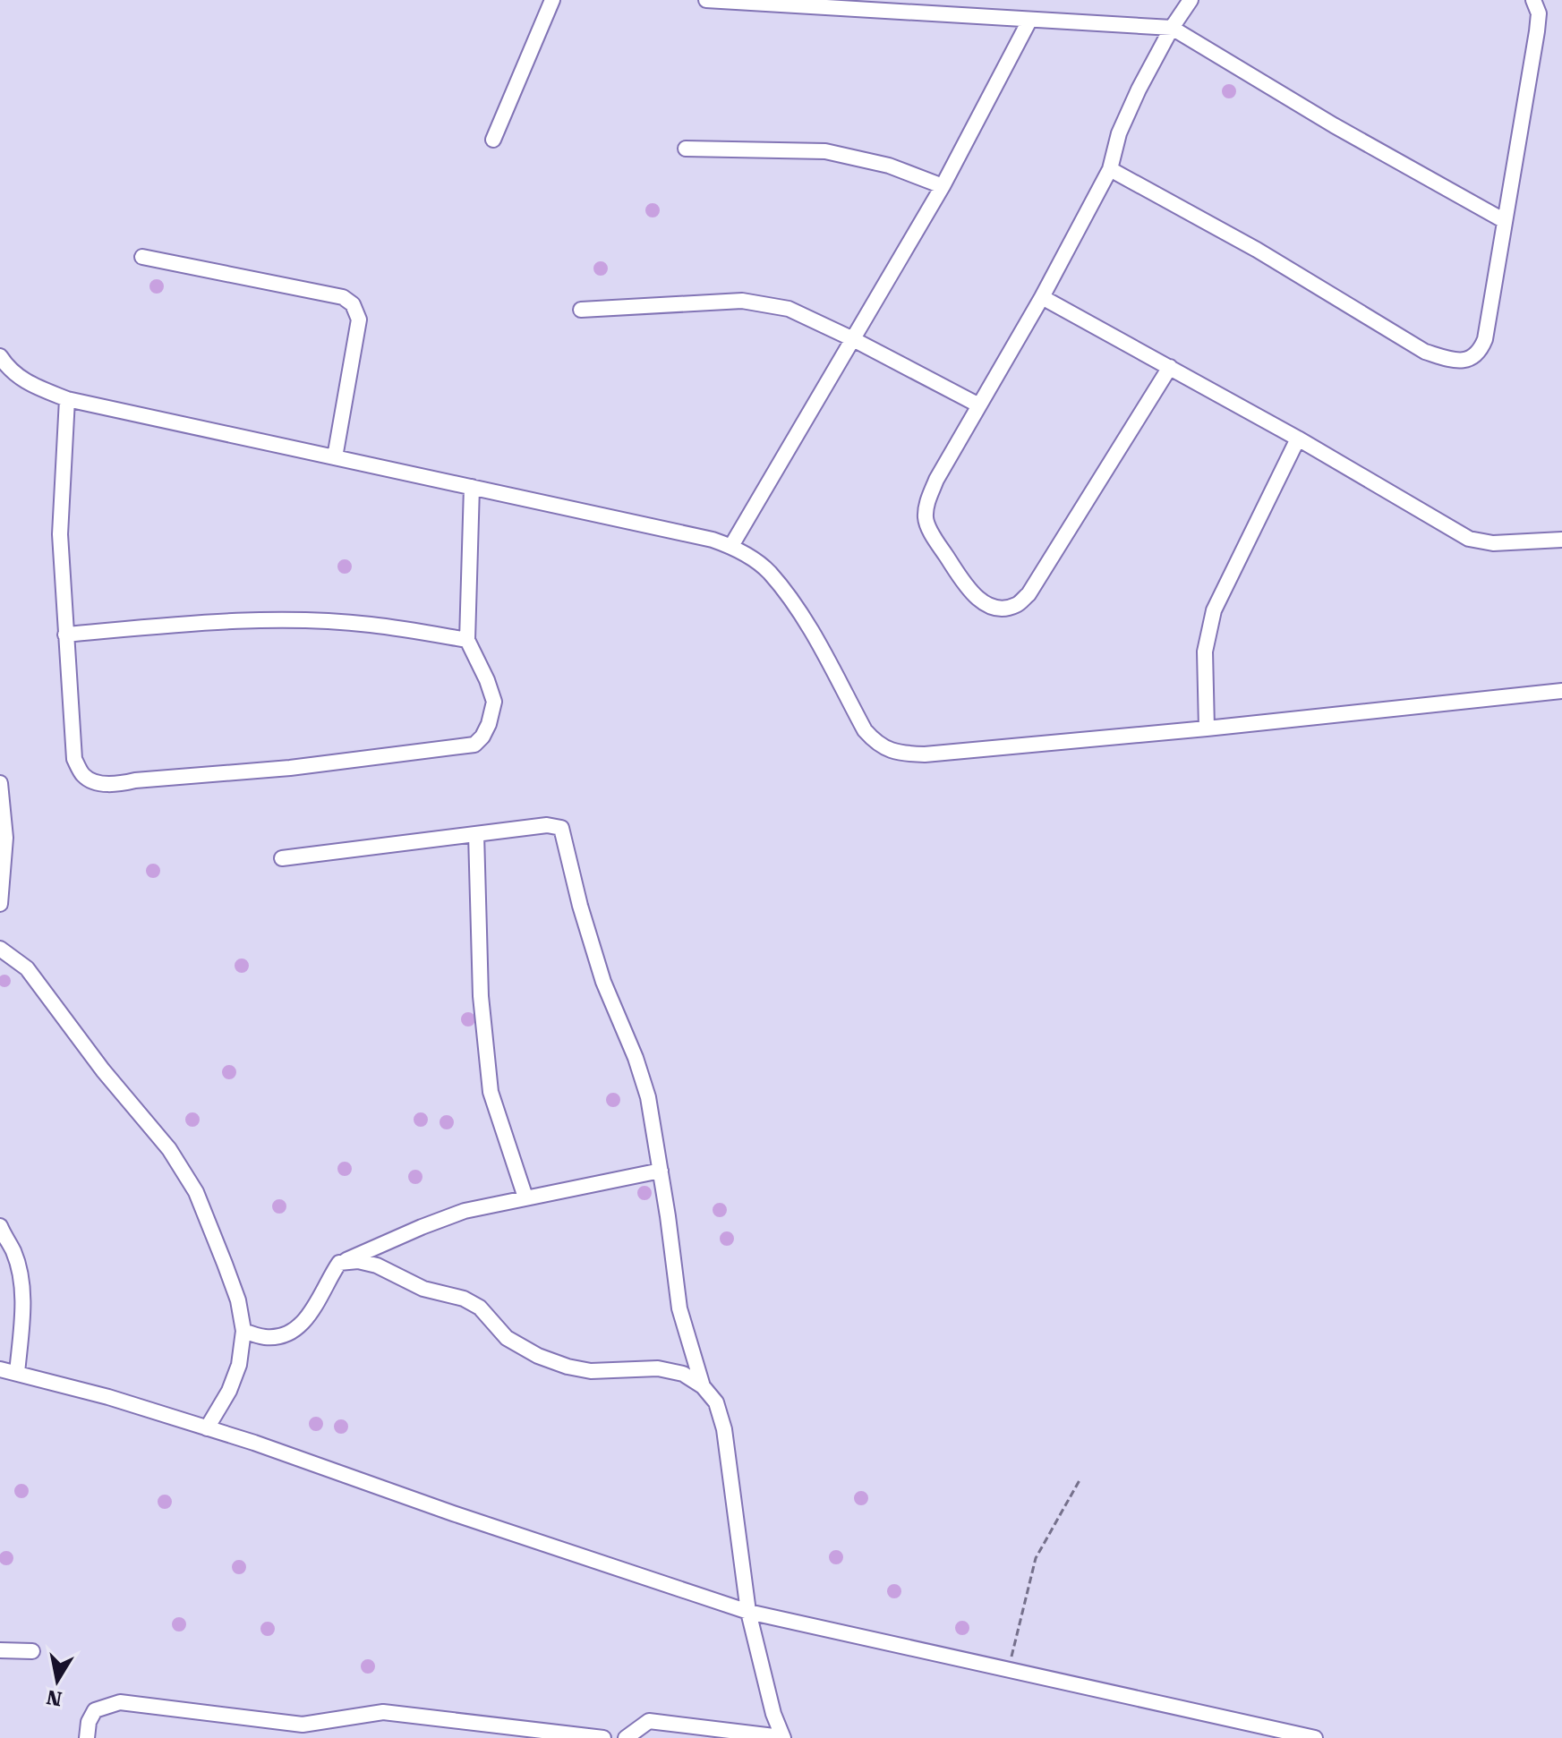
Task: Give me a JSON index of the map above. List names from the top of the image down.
{
  "north": "bottom"
}
